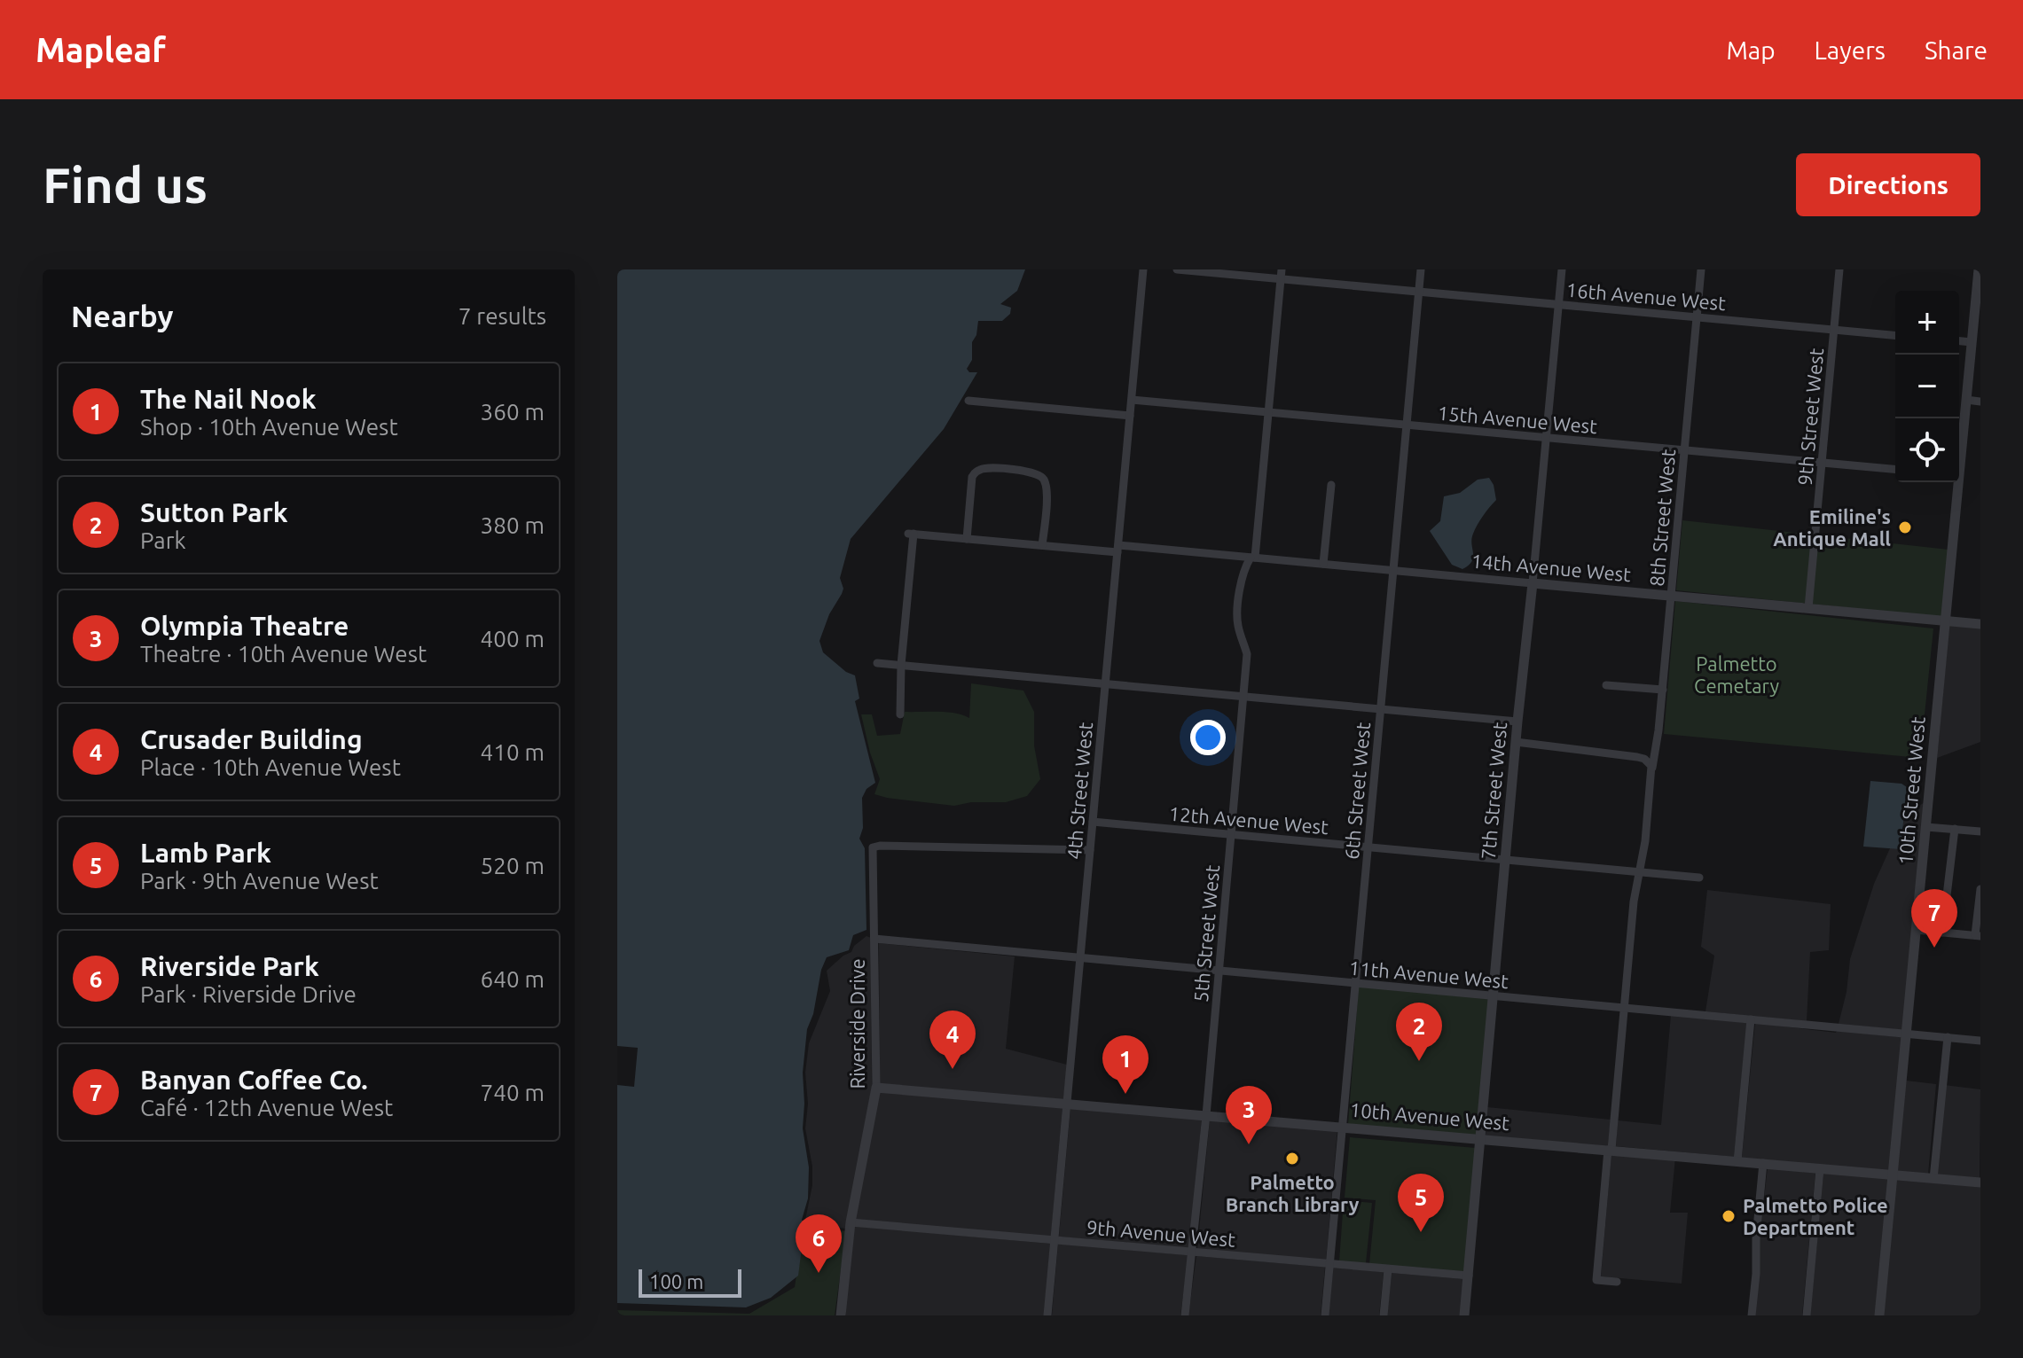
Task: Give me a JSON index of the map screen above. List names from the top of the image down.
{
  "streets": {
    "street": [
      "16th Avenue West",
      "9th Street West",
      "15th Avenue West",
      "8th Street West",
      "14th Avenue West",
      "4th Street West",
      "6th Street West",
      "7th Street West",
      "10th Street West",
      "12th Avenue West",
      "5th Street West",
      "11th Avenue West",
      "Riverside Drive",
      "10th Avenue West",
      "9th Avenue West"
    ]
  },
  "crossings": [
    ["16th Avenue West", "9th Street West"],
    ["16th Avenue West", "8th Street West"],
    ["16th Avenue West", "6th Street West"],
    ["16th Avenue West", "7th Street West"],
    ["16th Avenue West", "5th Street West"],
    ["9th Street West", "15th Avenue West"],
    ["9th Street West", "14th Avenue West"],
    ["15th Avenue West", "8th Street West"],
    ["15th Avenue West", "4th Street West"],
    ["15th Avenue West", "6th Street West"],
    ["15th Avenue West", "7th Street West"],
    ["15th Avenue West", "5th Street West"],
    ["8th Street West", "14th Avenue West"],
    ["8th Street West", "12th Avenue West"],
    ["8th Street West", "11th Avenue West"],
    ["8th Street West", "10th Avenue West"],
    ["14th Avenue West", "4th Street West"],
    ["14th Avenue West", "6th Street West"],
    ["14th Avenue West", "7th Street West"],
    ["14th Avenue West", "10th Street West"],
    ["14th Avenue West", "5th Street West"],
    ["4th Street West", "12th Avenue West"],
    ["4th Street West", "11th Avenue West"],
    ["4th Street West", "Riverside Drive"],
    ["4th Street West", "10th Avenue West"],
    ["4th Street West", "9th Avenue West"],
    ["6th Street West", "12th Avenue West"],
    ["6th Street West", "11th Avenue West"],
    ["6th Street West", "10th Avenue West"],
    ["6th Street West", "9th Avenue West"],
    ["7th Street West", "12th Avenue West"],
    ["7th Street West", "11th Avenue West"],
    ["7th Street West", "10th Avenue West"],
    ["7th Street West", "9th Avenue West"],
    ["10th Street West", "11th Avenue West"],
    ["10th Street West", "10th Avenue West"],
    ["12th Avenue West", "5th Street West"],
    ["5th Street West", "11th Avenue West"],
    ["5th Street West", "10th Avenue West"],
    ["5th Street West", "9th Avenue West"],
    ["11th Avenue West", "Riverside Drive"],
    ["Riverside Drive", "10th Avenue West"],
    ["Riverside Drive", "9th Avenue West"]
  ],
  "parks": ["Palmetto Cemetary"],
  "places": ["Emiline's Antique Mall", "Palmetto Branch Library", "Palmetto Police Department"],
  "scale_bar": "100 m",
  "page": {
    "header": "Mapleaf",
    "nav": ["Map", "Layers", "Share"],
    "buttons": "Directions",
    "title": "Find us",
    "heading": ["Nearby", "7 results"],
    "map_buttons": ["+", "−"],
    "list": [
      {
        "mark": "1",
        "name": "The Nail Nook",
        "note": "Shop · 10th Avenue West",
        "value": "360 m"
      },
      {
        "mark": "2",
        "name": "Sutton Park",
        "note": "Park",
        "value": "380 m"
      },
      {
        "mark": "3",
        "name": "Olympia Theatre",
        "note": "Theatre · 10th Avenue West",
        "value": "400 m"
      },
      {
        "mark": "4",
        "name": "Crusader Building",
        "note": "Place · 10th Avenue West",
        "value": "410 m"
      },
      {
        "mark": "5",
        "name": "Lamb Park",
        "note": "Park · 9th Avenue West",
        "value": "520 m"
      },
      {
        "mark": "6",
        "name": "Riverside Park",
        "note": "Park · Riverside Drive",
        "value": "640 m"
      },
      {
        "mark": "7",
        "name": "Banyan Coffee Co.",
        "note": "Café · 12th Avenue West",
        "value": "740 m"
      }
    ],
    "pins": [
      "7",
      "2",
      "4",
      "1",
      "3",
      "5",
      "6"
    ],
    "scale": "100 m"
  }
}
